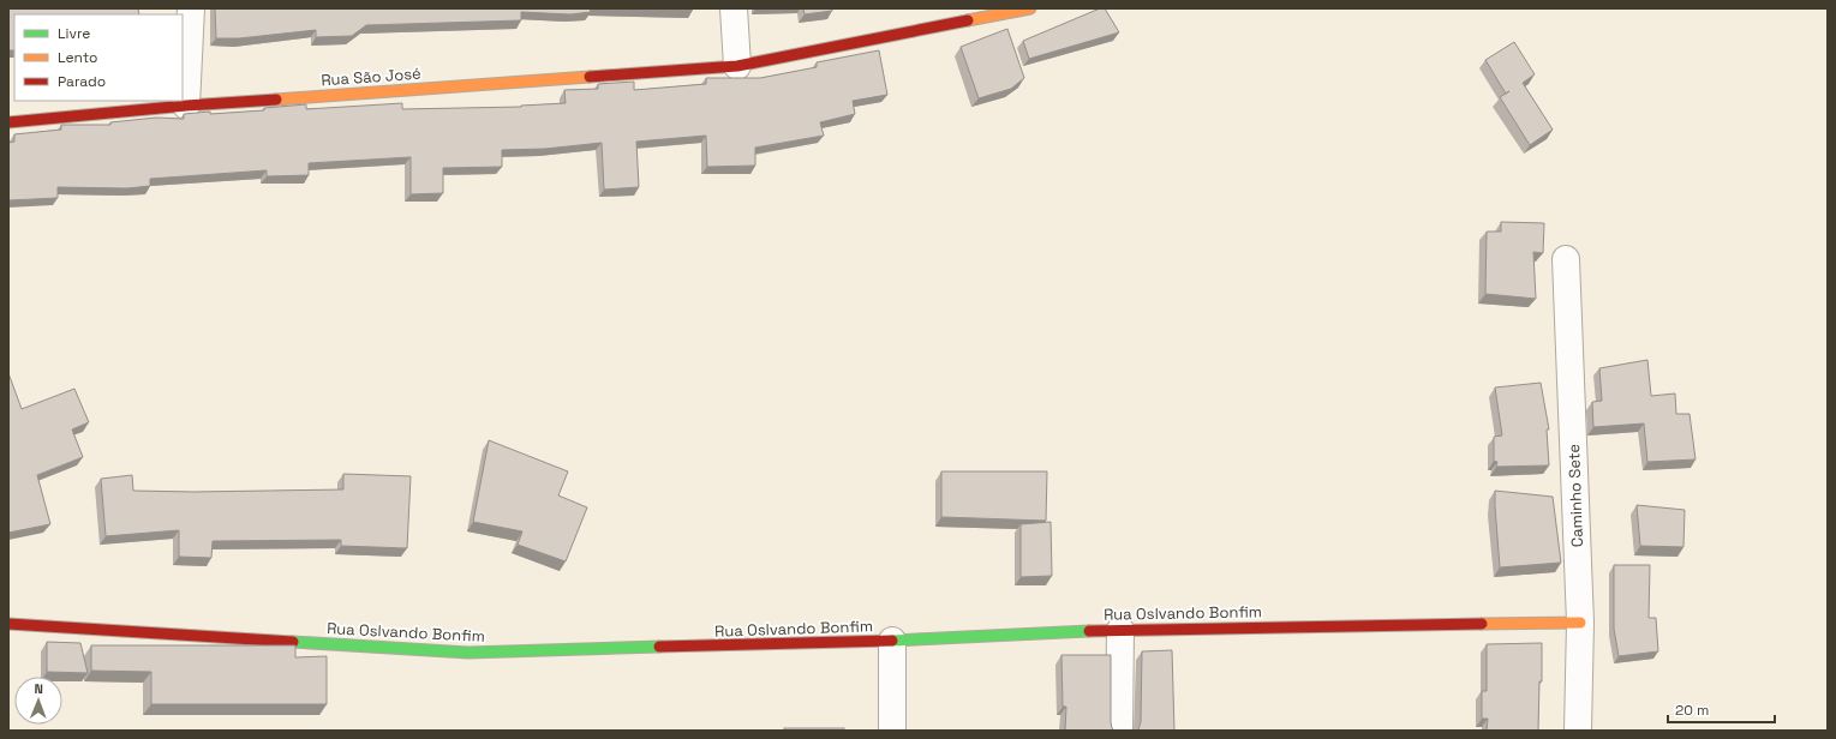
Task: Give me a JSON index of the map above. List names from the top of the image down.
{
  "streets": {
    "street": ["Rua São José", "Caminho Sete", "Rua Oslvando Bonfim"]
  },
  "crossings": [
    ["Caminho Sete", "Rua Oslvando Bonfim"]
  ],
  "legend": ["Livre", "Lento", "Parado"],
  "scale_bar": "20 m",
  "north": "top"
}
